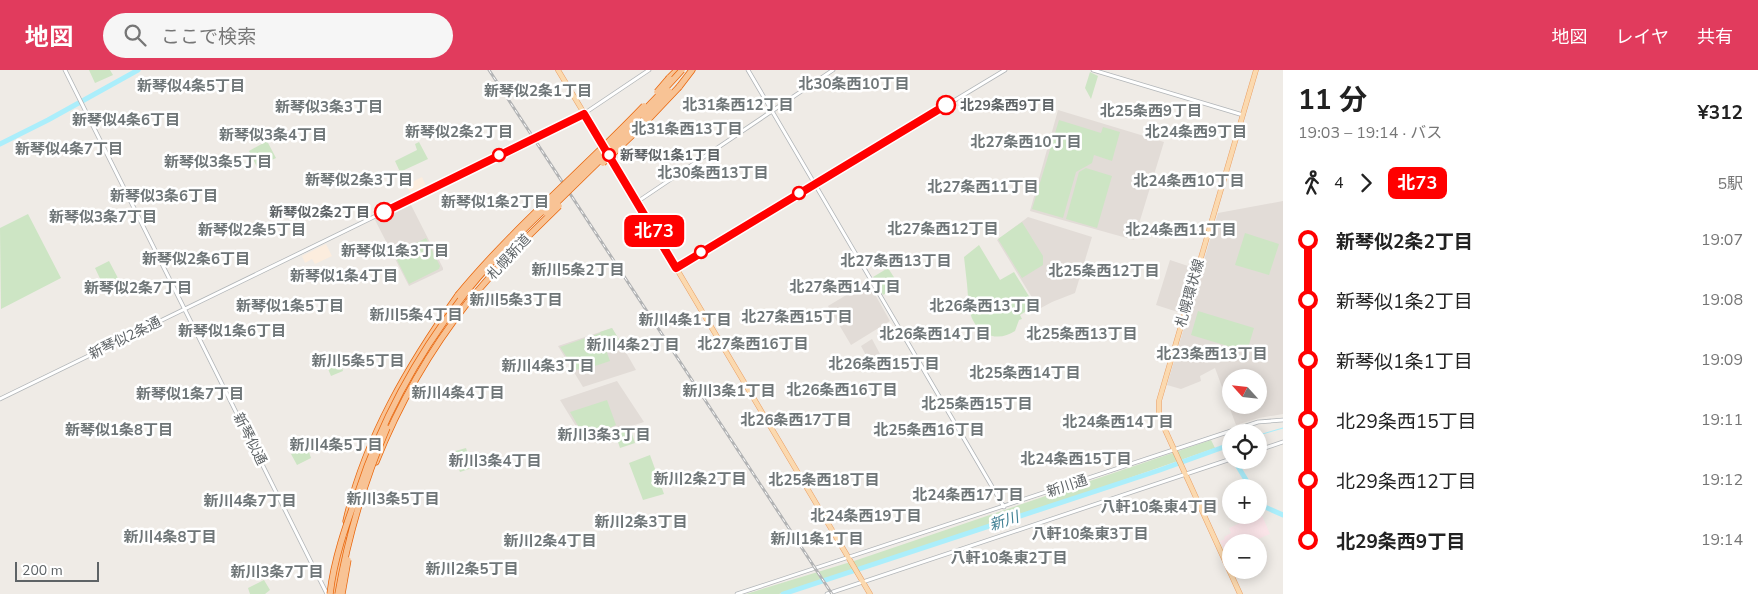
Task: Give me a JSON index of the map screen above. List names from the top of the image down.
{
  "streets": {
    "highway": ["札幌新道"],
    "main road": ["札幌環状線"],
    "street": ["新琴似2条通", "新琴似通", "新川通"]
  },
  "crossings": [
    ["札幌新道", "新琴似通"],
    ["札幌環状線", "新川通"],
    ["新琴似2条通", "新琴似通"]
  ],
  "districts": [
    "北30条西10丁目",
    "新琴似4条5丁目",
    "新琴似2条1丁目",
    "北31条西12丁目",
    "新琴似3条3丁目",
    "北25条西9丁目",
    "新琴似4条6丁目",
    "北31条西13丁目",
    "新琴似2条2丁目",
    "北24条西9丁目",
    "新琴似3条4丁目",
    "北27条西10丁目",
    "新琴似4条7丁目",
    "新琴似3条5丁目",
    "北30条西13丁目",
    "新琴似2条3丁目",
    "北24条西10丁目",
    "北27条西11丁目",
    "新琴似3条6丁目",
    "新琴似1条2丁目",
    "新琴似3条7丁目",
    "北27条西12丁目",
    "新琴似2条5丁目",
    "北24条西11丁目",
    "新琴似1条3丁目",
    "新琴似2条6丁目",
    "北27条西13丁目",
    "新川5条2丁目",
    "北25条西12丁目",
    "新琴似1条4丁目",
    "北27条西14丁目",
    "新琴似2条7丁目",
    "新川5条3丁目",
    "新琴似1条5丁目",
    "北26条西13丁目",
    "新川5条4丁目",
    "北27条西15丁目",
    "新川4条1丁目",
    "新琴似1条6丁目",
    "北26条西14丁目",
    "北25条西13丁目",
    "北27条西16丁目",
    "新川4条2丁目",
    "北23条西13丁目",
    "新川5条5丁目",
    "北26条西15丁目",
    "新川4条3丁目",
    "北25条西14丁目",
    "北26条西16丁目",
    "新川3条1丁目",
    "新川4条4丁目",
    "新琴似1条7丁目",
    "北25条西15丁目",
    "北26条西17丁目",
    "北24条西14丁目",
    "新琴似1条8丁目",
    "北25条西16丁目",
    "新川3条3丁目",
    "新川4条5丁目",
    "北24条西15丁目",
    "新川3条4丁目",
    "新川2条2丁目",
    "北25条西18丁目",
    "北24条西17丁目",
    "新川3条5丁目",
    "新川4条7丁目",
    "八軒10条東4丁目",
    "北24条西19丁目",
    "新川2条3丁目",
    "八軒10条東3丁目",
    "新川4条8丁目",
    "新川1条1丁目",
    "新川2条4丁目",
    "八軒10条東2丁目",
    "新川2条5丁目",
    "新川3条7丁目"
  ],
  "water": ["新川"],
  "places": ["北29条西9丁目", "新琴似1条1丁目", "新琴似2条2丁目"],
  "lines": ["bus line 北73"],
  "scale_bar": "200 m",
  "north": "top left",
  "page": {
    "header": "地図",
    "search": "ここで検索",
    "nav": ["地図", "レイヤ", "共有"],
    "on_map": "北73",
    "heading": ["11 分", "19:03 – 19:14 · バス", "¥312"],
    "legs": ["4", "北73", "5駅"],
    "list": [
      {
        "name": "新琴似2条2丁目",
        "value": "19:07"
      },
      {
        "name": "新琴似1条2丁目",
        "value": "19:08"
      },
      {
        "name": "新琴似1条1丁目",
        "value": "19:09"
      },
      {
        "name": "北29条西15丁目",
        "value": "19:11"
      },
      {
        "name": "北29条西12丁目",
        "value": "19:12"
      },
      {
        "name": "北29条西9丁目",
        "value": "19:14"
      }
    ],
    "map_buttons": ["+", "−"],
    "scale": "200 m"
  }
}
